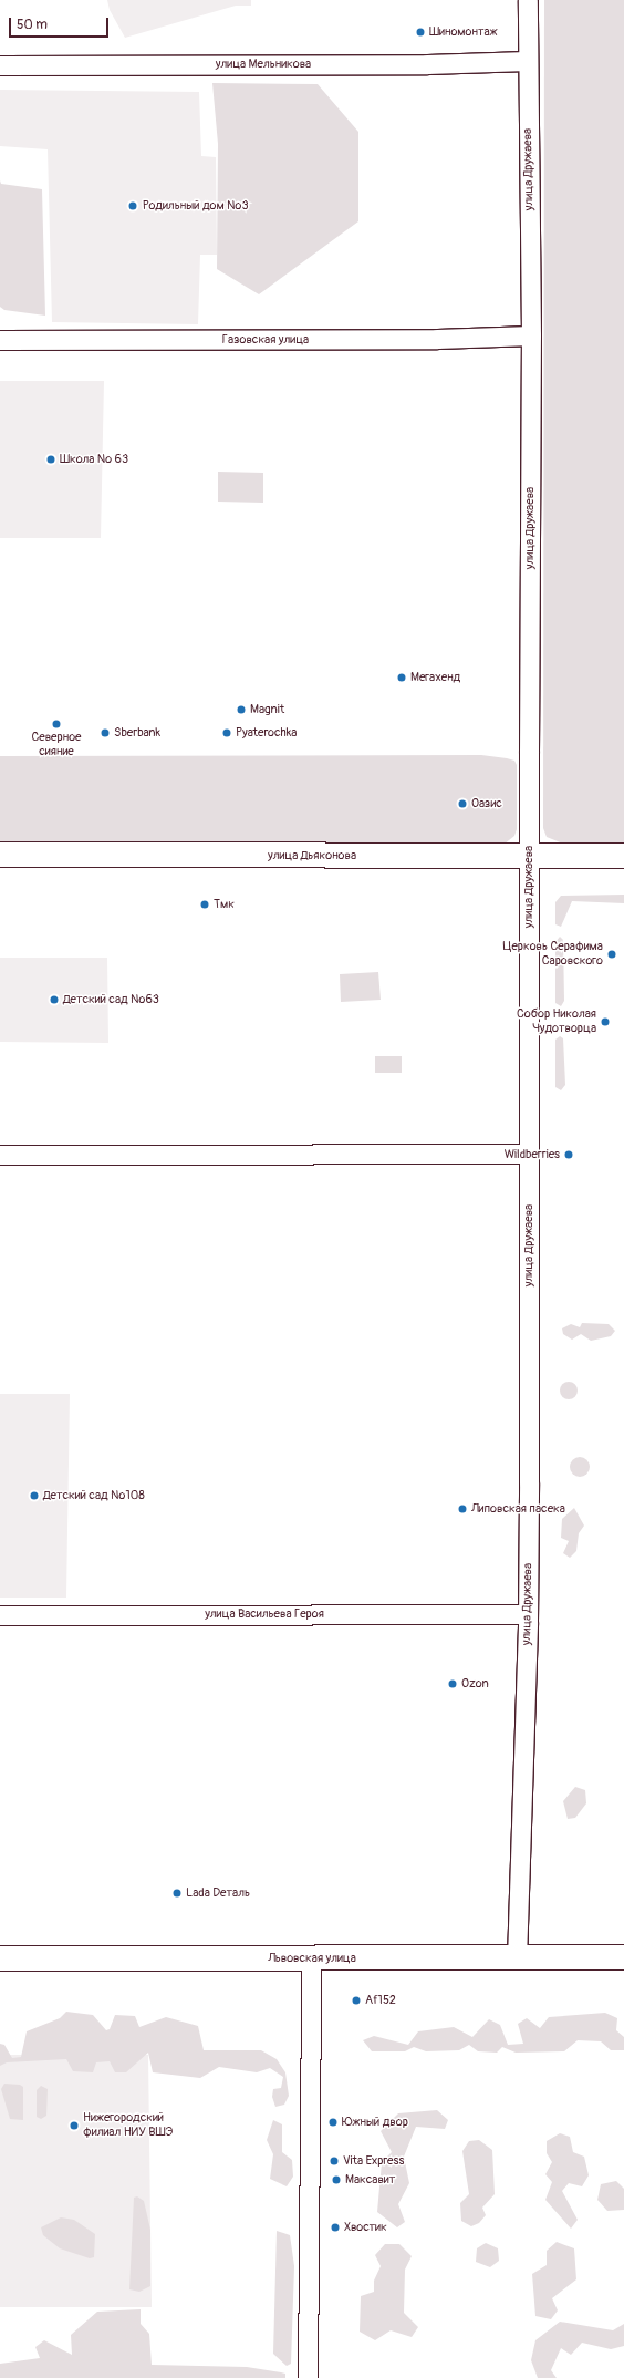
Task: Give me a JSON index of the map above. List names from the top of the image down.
{
  "streets": {
    "main road": ["улица Дьяконова", "Львовская улица"],
    "street": [
      "улица Мельникова",
      "улица Дружаева",
      "Газовская улица",
      "улица Васильева Героя"
    ]
  },
  "crossings": [
    ["улица Мельникова", "улица Дружаева"],
    ["улица Дружаева", "Газовская улица"],
    ["улица Дружаева", "улица Дьяконова"],
    ["улица Дружаева", "улица Васильева Героя"],
    ["улица Дружаева", "Львовская улица"]
  ],
  "places": [
    "Шиномонтаж",
    "Родильный дом №3",
    "Школа № 63",
    "Мегахенд",
    "Magnit",
    "Северное сияние",
    "Sberbank",
    "Pyaterochka",
    "Оазис",
    "Тмк",
    "Церковь Серафима Саровского",
    "Детский сад №63",
    "Собор Николая Чудотворца",
    "Wildberries",
    "Детский сад №108",
    "Липовская пасека",
    "Ozon",
    "Lada Dеталь",
    "Af152",
    "Южный двор",
    "Нижегородский филиал НИУ ВШЭ",
    "Vita Express",
    "Максавит",
    "Хвостик"
  ],
  "scale_bar": "50 m"
}
